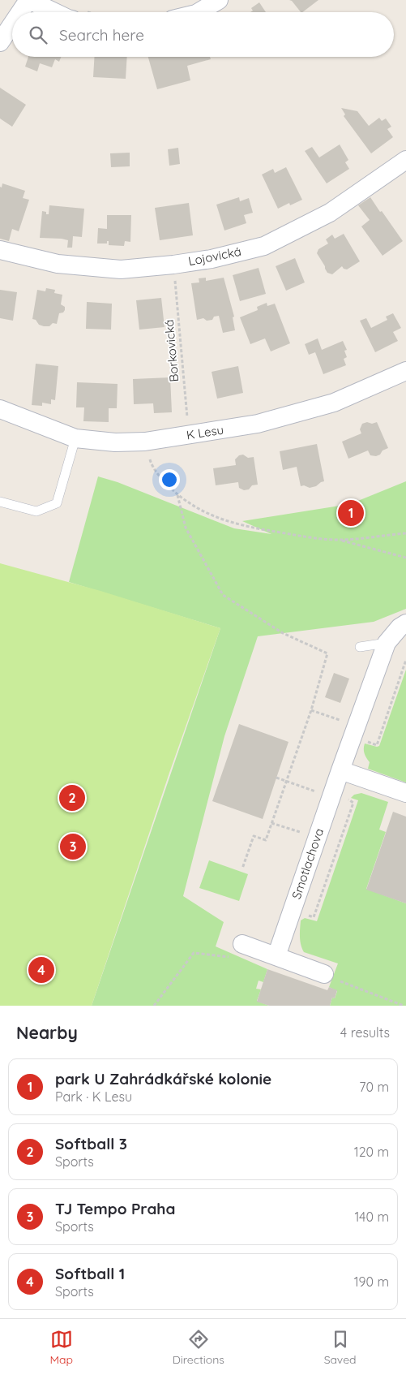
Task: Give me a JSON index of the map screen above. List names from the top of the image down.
{
  "streets": {
    "street": ["Lojovická", "K Lesu", "Smotlachova"],
    "path": ["Borkovická"]
  },
  "crossings": [
    ["Lojovická", "Borkovická"],
    ["Borkovická", "K Lesu"]
  ],
  "page": {
    "search": "Search here",
    "pins": [
      "1",
      "2",
      "3",
      "4"
    ],
    "heading": ["Nearby", "4 results"],
    "list": [
      {
        "mark": "1",
        "name": "park U Zahrádkářské kolonie",
        "note": "Park · K Lesu",
        "value": "70 m"
      },
      {
        "mark": "2",
        "name": "Softball 3",
        "note": "Sports",
        "value": "120 m"
      },
      {
        "mark": "3",
        "name": "TJ Tempo Praha",
        "note": "Sports",
        "value": "140 m"
      },
      {
        "mark": "4",
        "name": "Softball 1",
        "note": "Sports",
        "value": "190 m"
      }
    ],
    "nav": ["Map", "Directions", "Saved"]
  }
}
